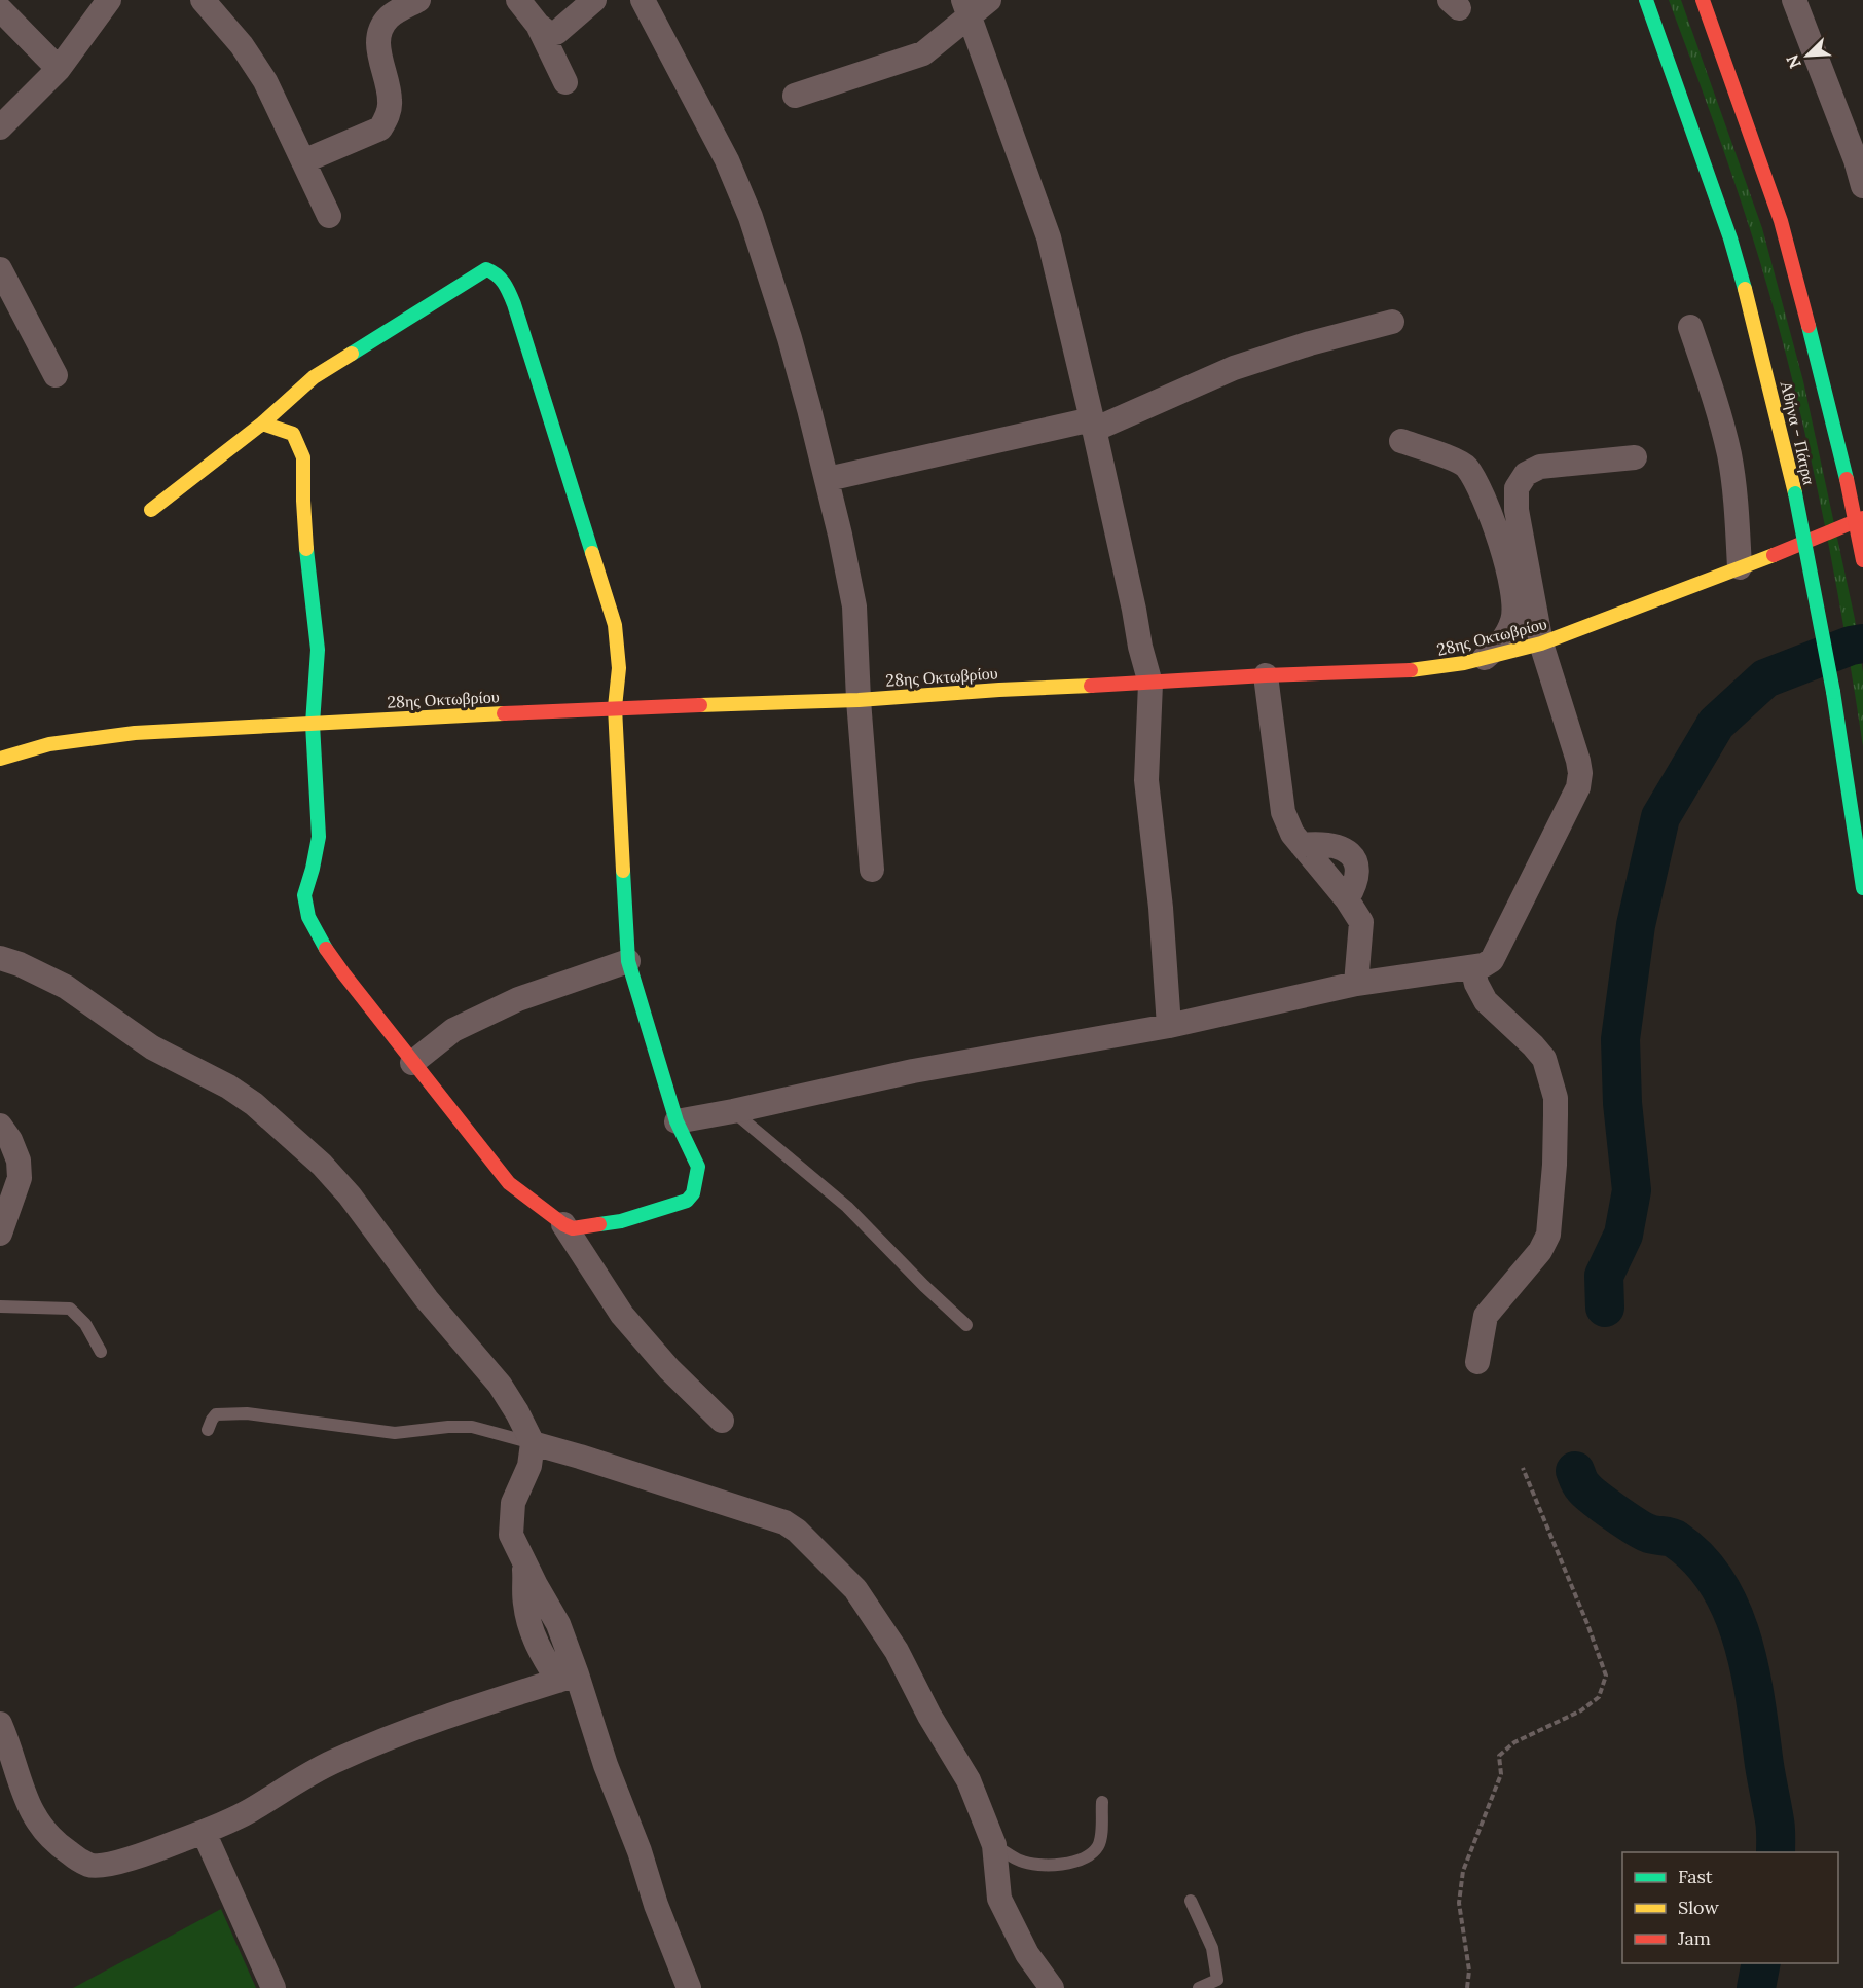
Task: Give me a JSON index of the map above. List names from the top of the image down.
{
  "streets": {
    "main road": ["Αθήνα - Πάτρα", "28ης Οκτωβρίου"]
  },
  "legend": ["Fast", "Slow", "Jam"],
  "north": "bottom left"
}
